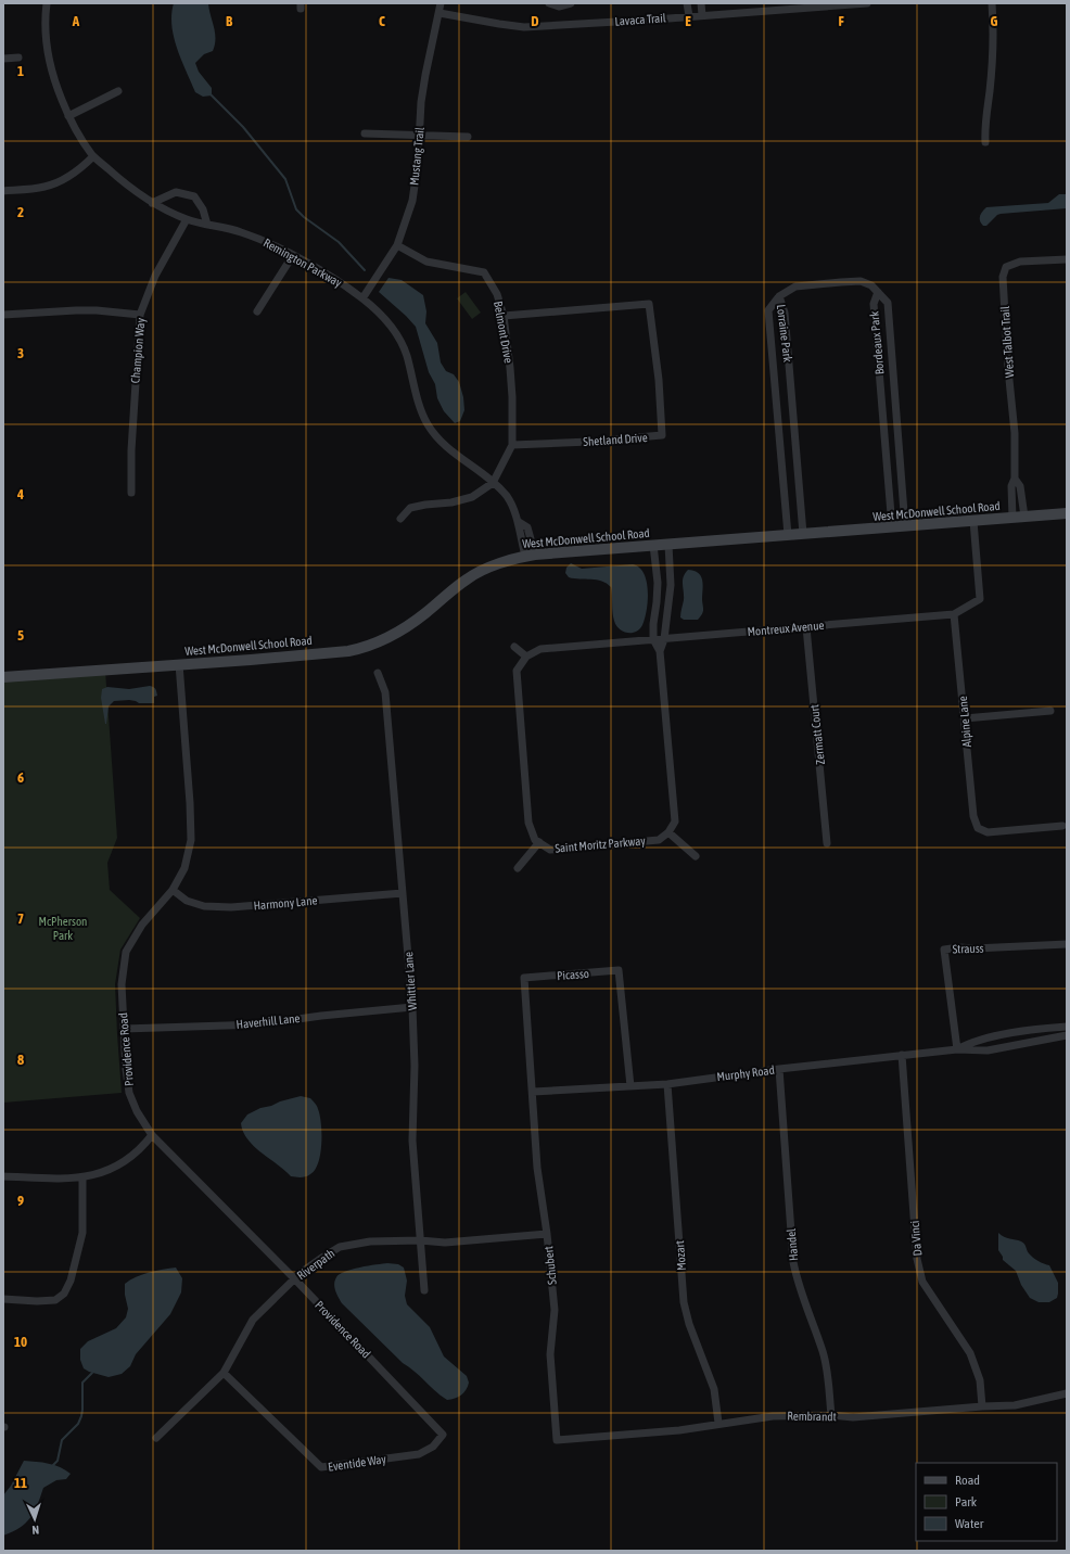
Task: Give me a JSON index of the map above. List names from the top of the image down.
{
  "streets": {
    "main road": ["West McDonwell School Road"],
    "street": [
      "Lavaca Trail",
      "Mustang Trail",
      "Remington Parkway",
      "Belmont Drive",
      "Lorraine Park",
      "West Talbot Trail",
      "Bordeaux Park",
      "Champion Way",
      "Shetland Drive",
      "Montreux Avenue",
      "Alpine Lane",
      "Zermatt Court",
      "Saint Moritz Parkway",
      "Harmony Lane",
      "Strauss",
      "Picasso",
      "Whittier Lane",
      "Haverhill Lane",
      "Providence Road",
      "Murphy Road",
      "Da Vinci",
      "Handel",
      "Mozart",
      "Riverpath",
      "Schubert",
      "Rembrandt",
      "Eventide Way"
    ]
  },
  "crossings": [
    ["Lavaca Trail", "Mustang Trail"],
    ["Mustang Trail", "Remington Parkway"],
    ["Mustang Trail", "Belmont Drive"],
    ["Remington Parkway", "Belmont Drive"],
    ["Remington Parkway", "Champion Way"],
    ["Remington Parkway", "West McDonwell School Road"],
    ["Belmont Drive", "Shetland Drive"],
    ["Lorraine Park", "West McDonwell School Road"],
    ["West Talbot Trail", "West McDonwell School Road"],
    ["Bordeaux Park", "West McDonwell School Road"],
    ["West McDonwell School Road", "Montreux Avenue"],
    ["West McDonwell School Road", "Providence Road"],
    ["Montreux Avenue", "Alpine Lane"],
    ["Montreux Avenue", "Zermatt Court"],
    ["Montreux Avenue", "Saint Moritz Parkway"],
    ["Harmony Lane", "Whittier Lane"],
    ["Harmony Lane", "Providence Road"],
    ["Strauss", "Murphy Road"],
    ["Picasso", "Murphy Road"],
    ["Picasso", "Schubert"],
    ["Whittier Lane", "Haverhill Lane"],
    ["Whittier Lane", "Riverpath"],
    ["Haverhill Lane", "Providence Road"],
    ["Providence Road", "Riverpath"],
    ["Providence Road", "Eventide Way"],
    ["Murphy Road", "Da Vinci"],
    ["Murphy Road", "Handel"],
    ["Murphy Road", "Mozart"],
    ["Murphy Road", "Schubert"],
    ["Da Vinci", "Rembrandt"],
    ["Handel", "Rembrandt"],
    ["Mozart", "Rembrandt"],
    ["Riverpath", "Schubert"],
    ["Riverpath", "Eventide Way"],
    ["Schubert", "Rembrandt"]
  ],
  "parks": ["McPherson Park"],
  "legend": ["Road", "Park", "Water"],
  "north": "bottom",
  "grid": {
    "columns": [
      "A",
      "B",
      "C",
      "D",
      "E",
      "F",
      "G"
    ],
    "rows": [
      "1",
      "2",
      "3",
      "4",
      "5",
      "6",
      "7",
      "8",
      "9",
      "10",
      "11"
    ]
  }
}
